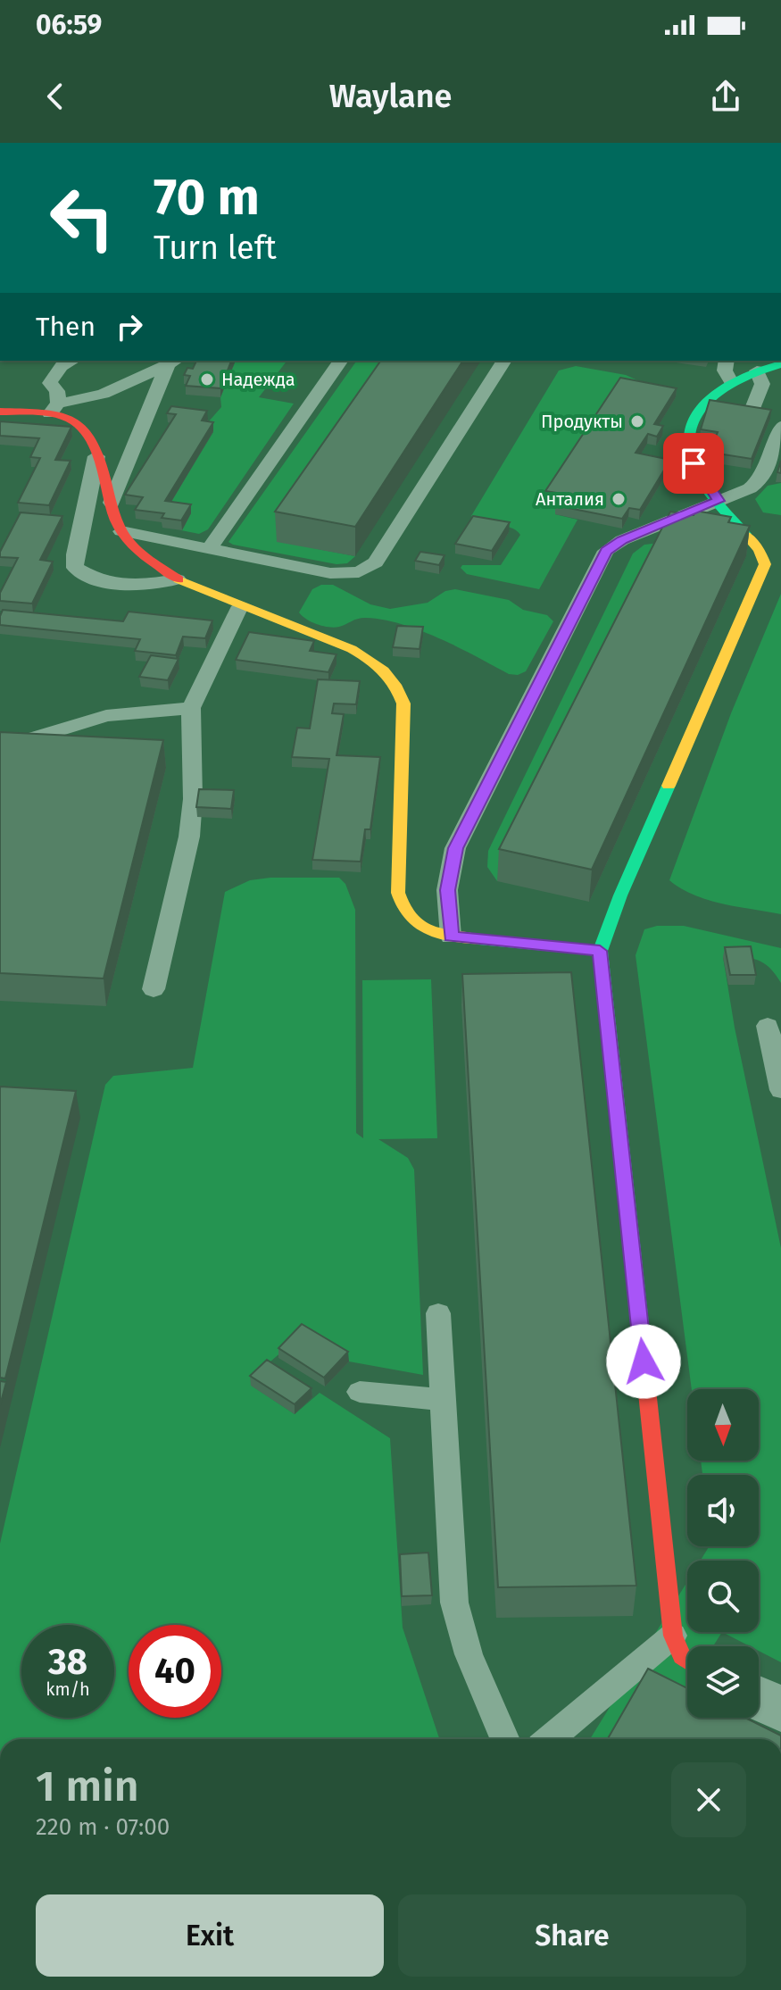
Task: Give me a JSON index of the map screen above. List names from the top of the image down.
{
  "places": ["Надежда", "Продукты", "Анталия"],
  "north": "bottom",
  "page": {
    "status": "06:59",
    "header": "Waylane",
    "turn": ["70 m", "Turn left"],
    "then": "Then",
    "speed": "38 km/h",
    "limit": "40",
    "heading": ["1 min", "220 m · 07:00"],
    "buttons": ["Exit", "Share"]
  }
}
